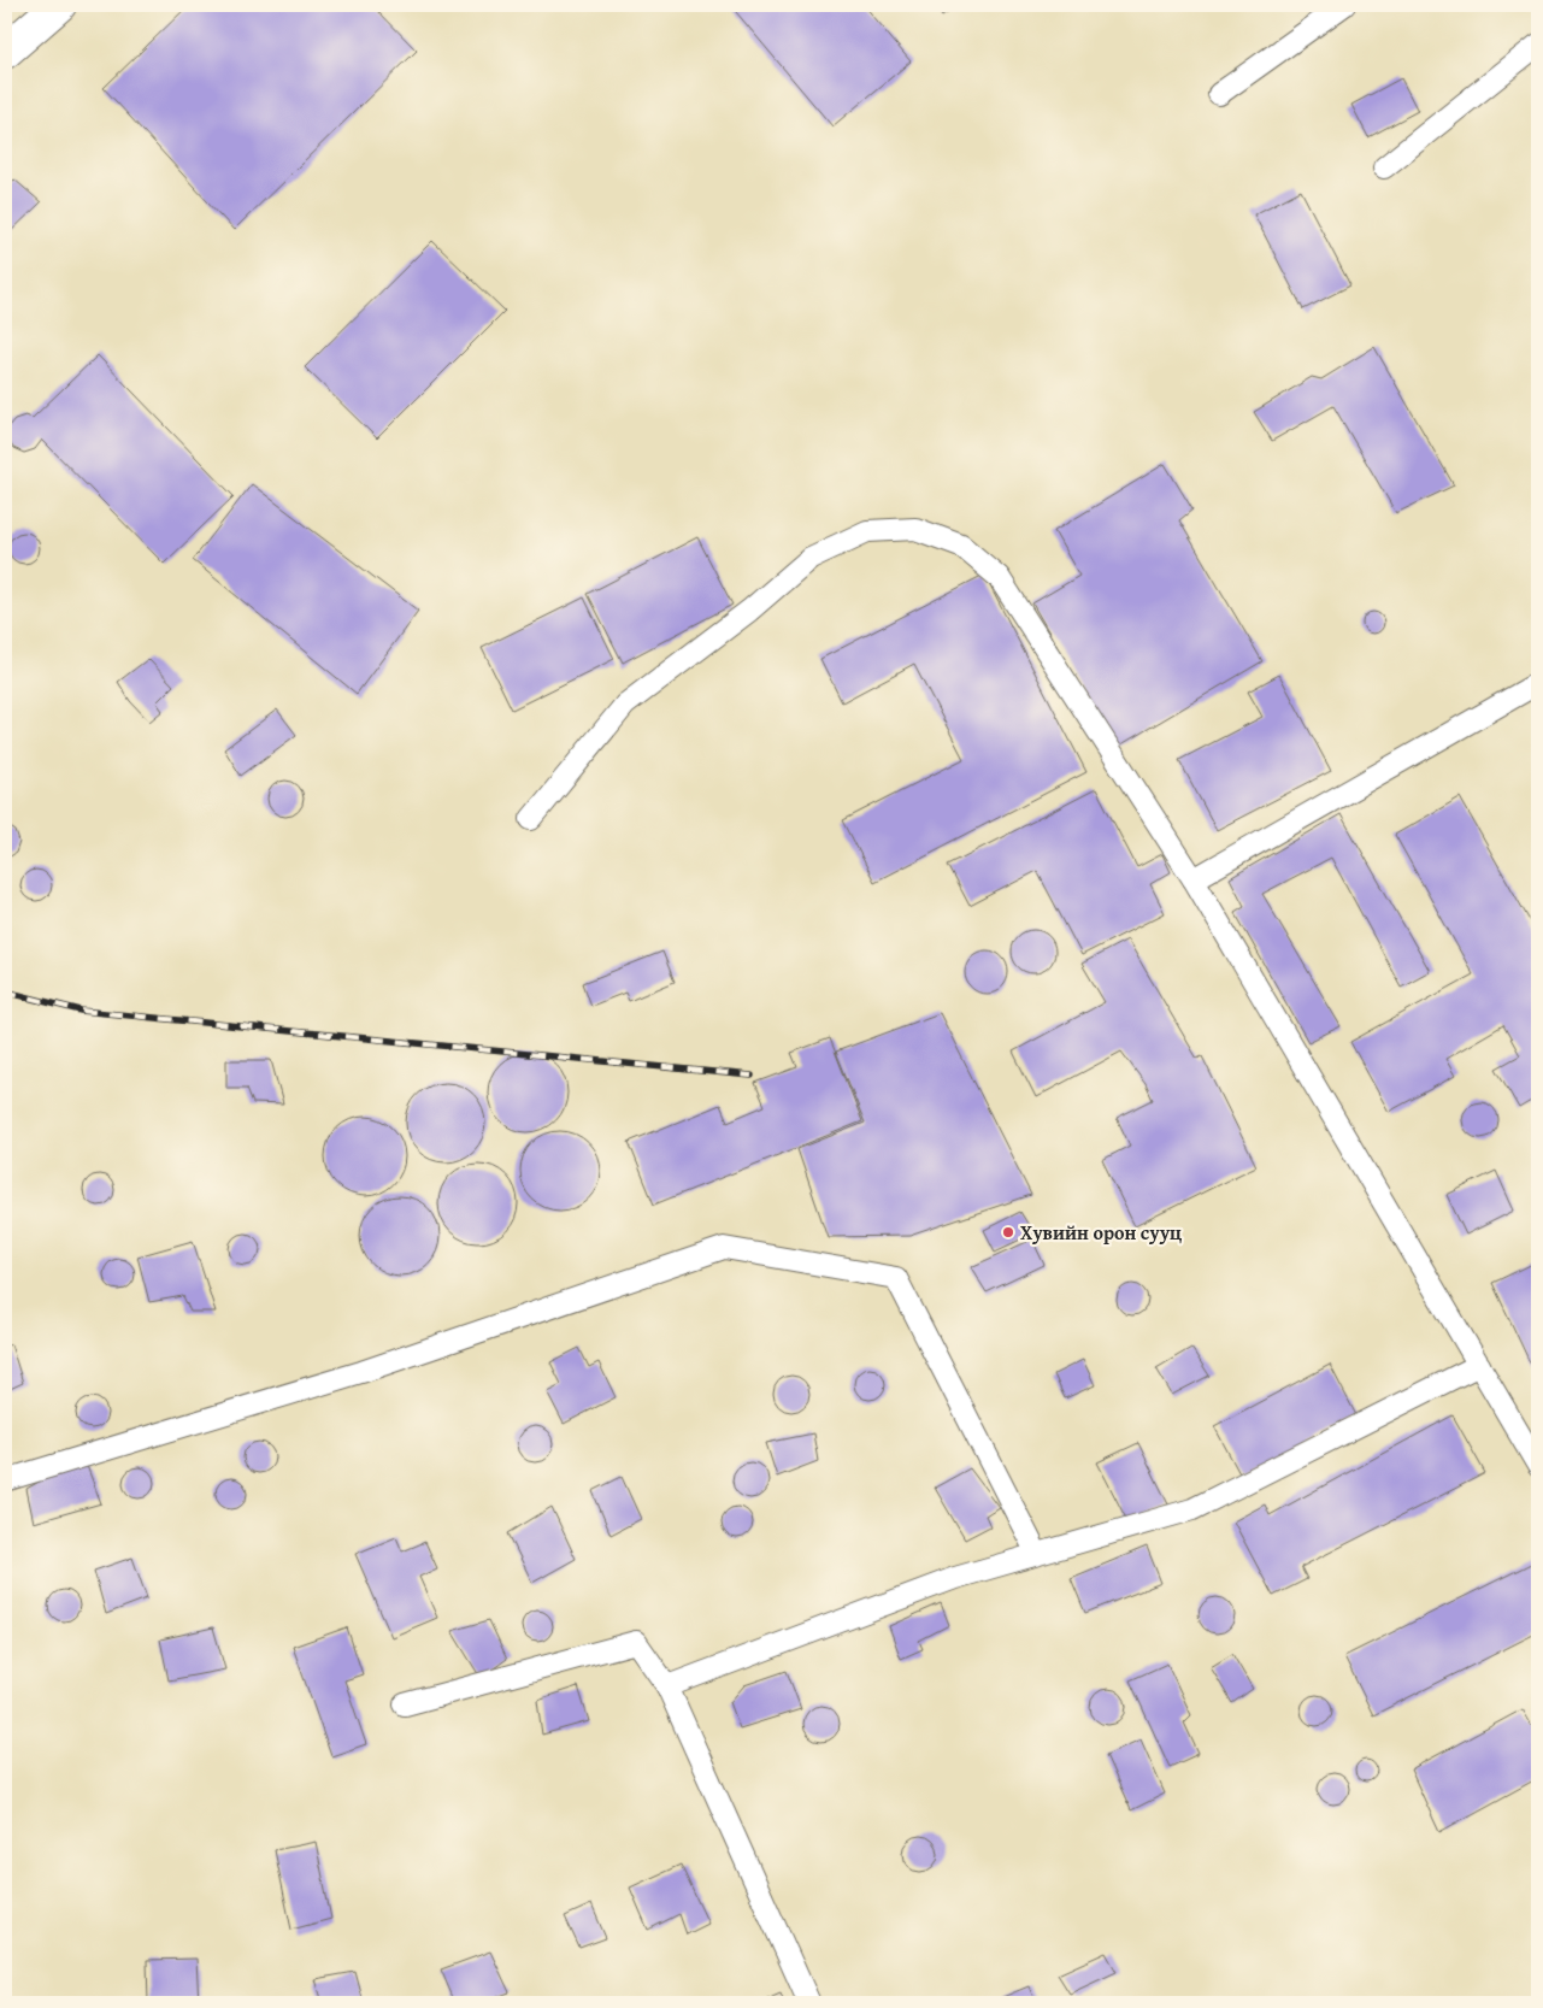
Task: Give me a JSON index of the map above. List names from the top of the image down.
{
  "places": ["Хувийн орон сууц"]
}
